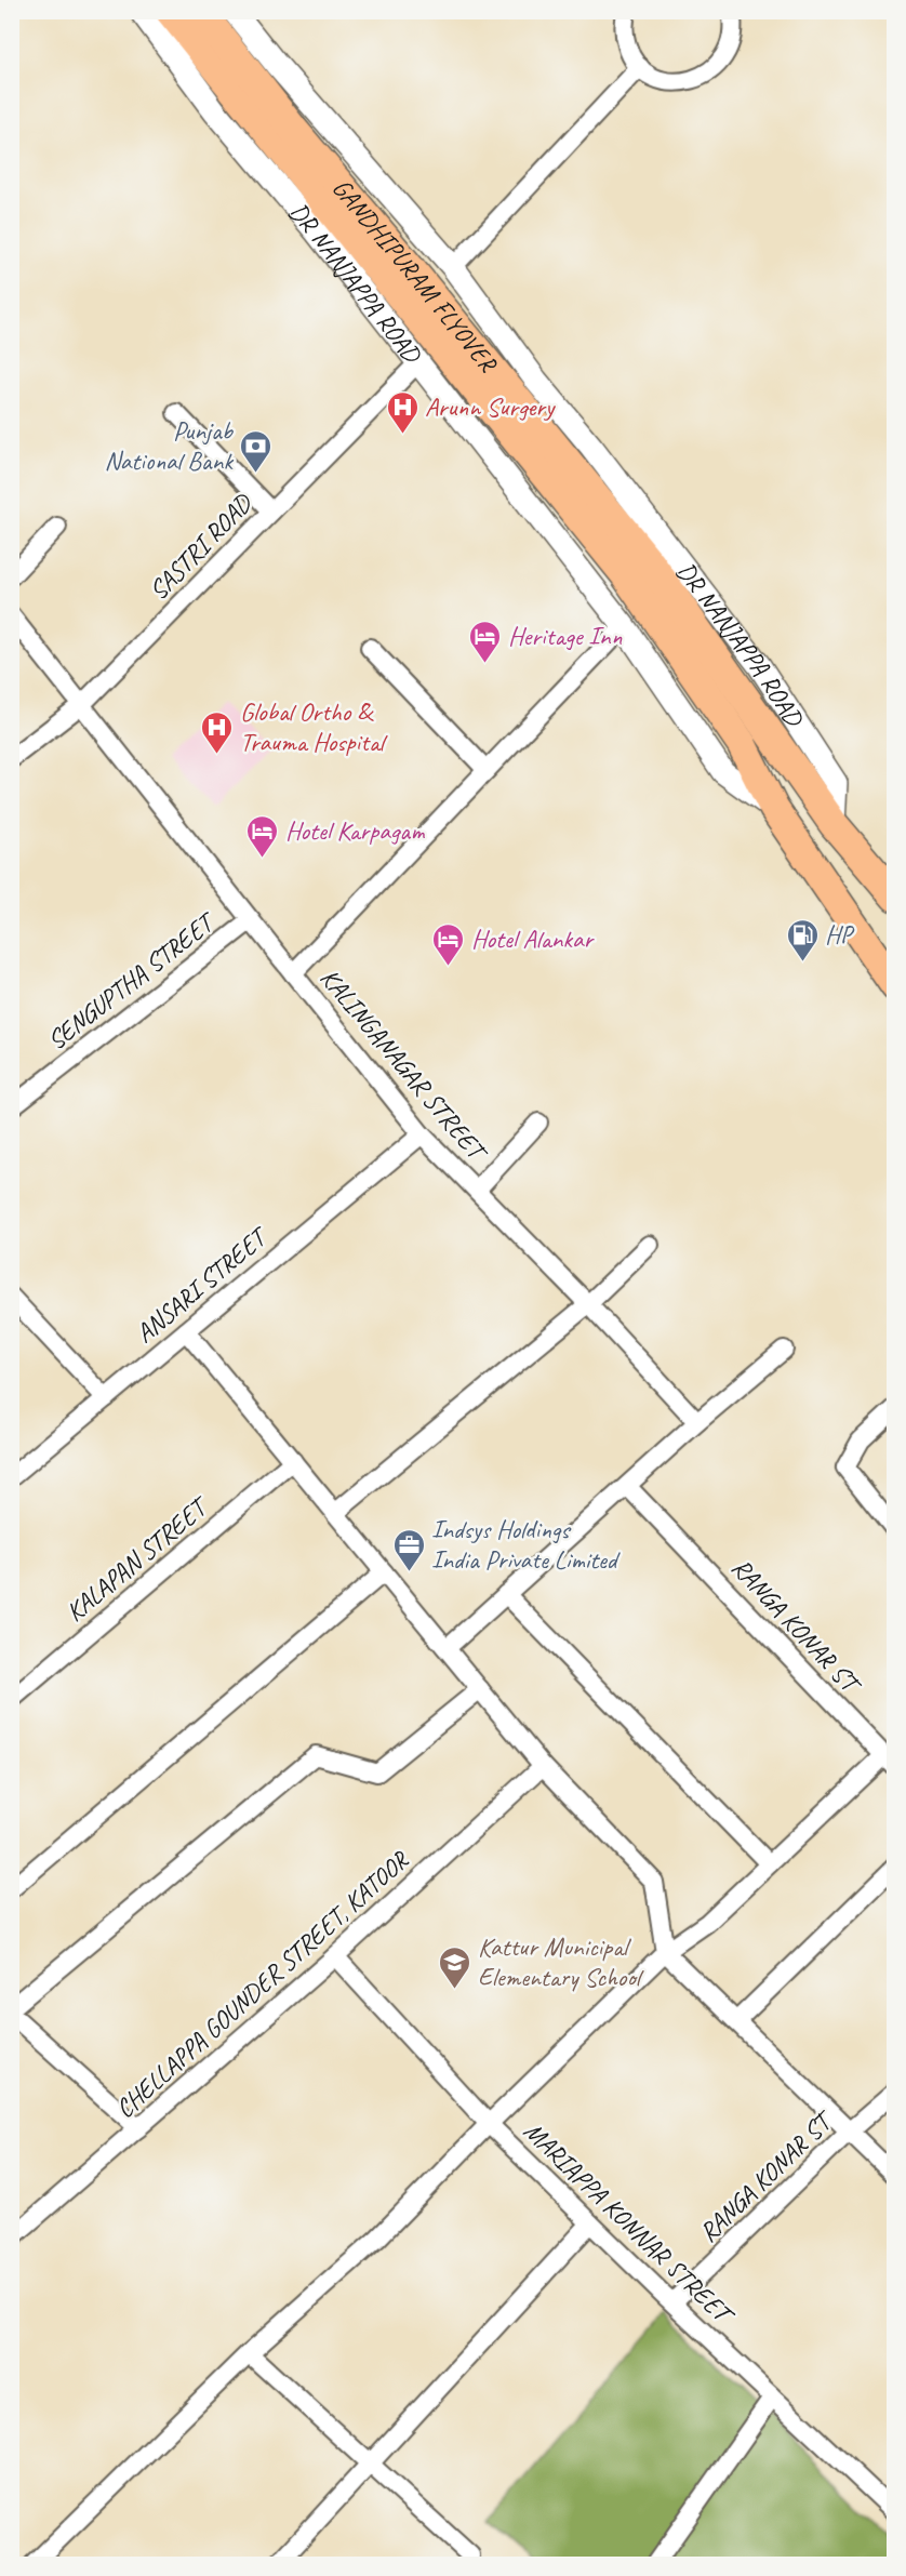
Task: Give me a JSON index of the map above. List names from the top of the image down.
{
  "streets": {
    "highway": ["GANDHIPURAM FLYOVER", "DR NANJAPPA ROAD"],
    "street": [
      "SASTRI ROAD",
      "SENGUPTHA STREET",
      "KALINGANAGAR STREET",
      "ANSARI STREET",
      "KALAPAN STREET",
      "RANGA KONAR ST",
      "CHELLAPPA GOUNDER STREET, KATOOR",
      "MARIAPPA KONNAR STREET"
    ]
  },
  "crossings": [
    ["GANDHIPURAM FLYOVER", "DR NANJAPPA ROAD"],
    ["DR NANJAPPA ROAD", "SASTRI ROAD"],
    ["SASTRI ROAD", "KALINGANAGAR STREET"],
    ["SENGUPTHA STREET", "KALINGANAGAR STREET"],
    ["KALINGANAGAR STREET", "ANSARI STREET"],
    ["RANGA KONAR ST", "MARIAPPA KONNAR STREET"],
    ["CHELLAPPA GOUNDER STREET, KATOOR", "MARIAPPA KONNAR STREET"]
  ],
  "places": {
    "hospital": ["Arunn Surgery", "Global Ortho & Trauma Hospital"],
    "bank": ["Punjab National Bank"],
    "hotel": ["Heritage Inn", "Hotel Karpagam", "Hotel Alankar"],
    "fuel station": ["HP"],
    "office": ["Indsys Holdings India Private Limited"],
    "school or university": ["Kattur Municipal Elementary School"]
  }
}
